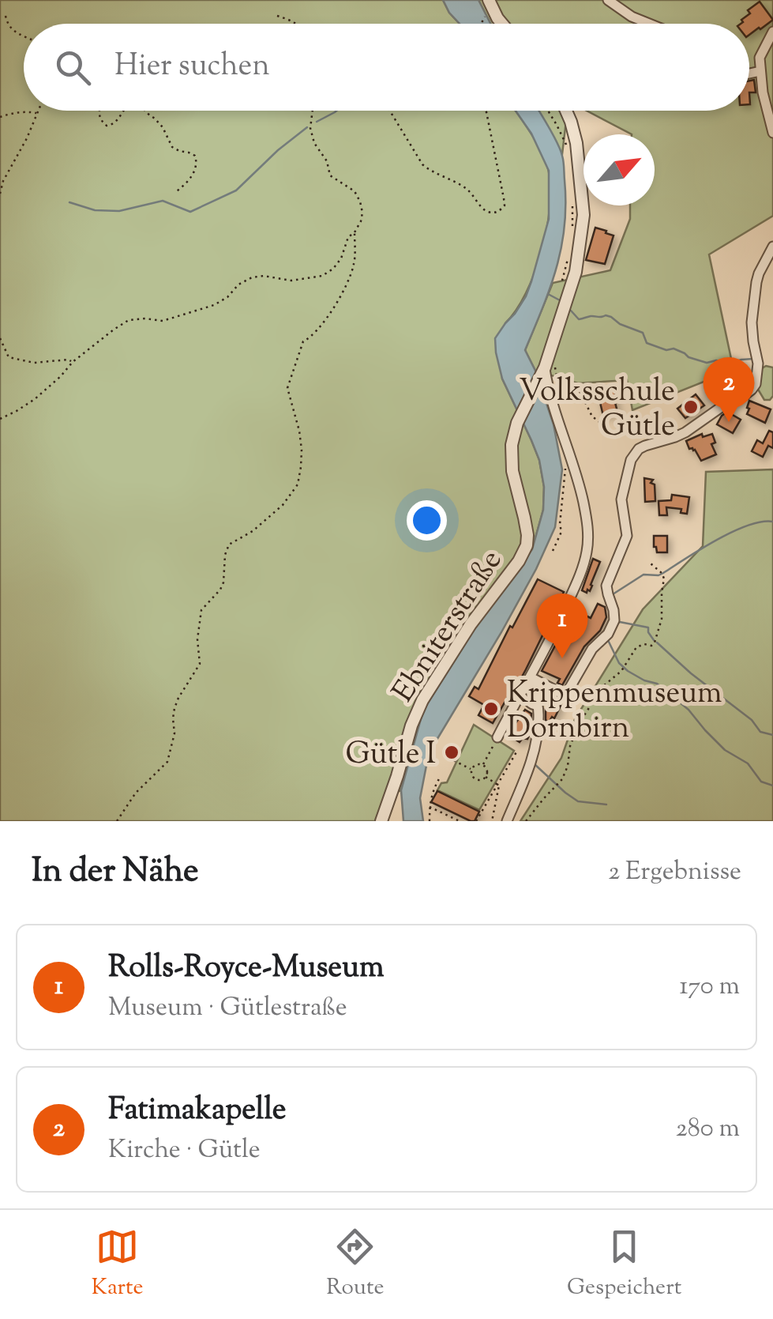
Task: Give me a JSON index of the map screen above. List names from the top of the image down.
{
  "streets": {
    "street": ["Ebniterstraße"]
  },
  "places": ["Volksschule Gütle", "Krippenmuseum Dornbirn", "Gütle I"],
  "north": "top right",
  "page": {
    "search": "Hier suchen",
    "pins": ["2", "1"],
    "heading": ["In der Nähe", "2 Ergebnisse"],
    "list": [
      {
        "mark": "1",
        "name": "Rolls-Royce-Museum",
        "note": "Museum · Gütlestraße",
        "value": "170 m"
      },
      {
        "mark": "2",
        "name": "Fatimakapelle",
        "note": "Kirche · Gütle",
        "value": "280 m"
      }
    ],
    "nav": ["Karte", "Route", "Gespeichert"]
  }
}
